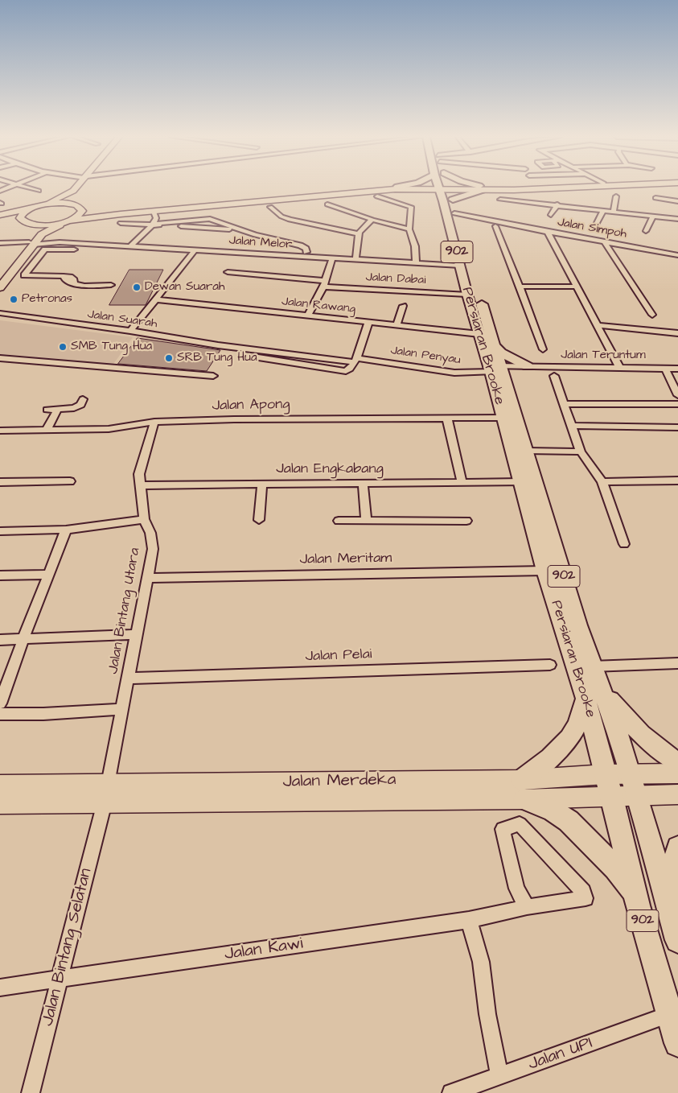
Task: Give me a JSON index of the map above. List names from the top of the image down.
{
  "streets": {
    "main road": ["902", "Persiaran Brooke", "Jalan Merdeka"],
    "street": [
      "Jalan Simpoh",
      "Jalan Melor",
      "Jalan Dabai",
      "Jalan Rawang",
      "Jalan Suarah",
      "Jalan Penyau",
      "Jalan Teruntum",
      "Jalan Apong",
      "Jalan Engkabang",
      "Jalan Meritam",
      "Jalan Bintang Utara",
      "Jalan Pelai",
      "Jalan Bintang Selatan",
      "Jalan Kawi",
      "Jalan UPI"
    ]
  },
  "crossings": [
    ["Jalan Simpoh", "Persiaran Brooke"],
    ["Jalan Melor", "Persiaran Brooke"],
    ["Jalan Dabai", "Persiaran Brooke"],
    ["Jalan Rawang", "Persiaran Brooke"],
    ["Jalan Suarah", "Jalan Penyau"],
    ["Persiaran Brooke", "Jalan Penyau"],
    ["Persiaran Brooke", "Jalan Apong"],
    ["Persiaran Brooke", "Jalan Engkabang"],
    ["Persiaran Brooke", "Jalan Meritam"],
    ["Persiaran Brooke", "Jalan Merdeka"],
    ["Persiaran Brooke", "Jalan UPI"],
    ["Jalan Apong", "Jalan Bintang Utara"],
    ["Jalan Engkabang", "Jalan Bintang Utara"],
    ["Jalan Meritam", "Jalan Bintang Utara"],
    ["Jalan Bintang Utara", "Jalan Pelai"],
    ["Jalan Bintang Utara", "Jalan Merdeka"],
    ["Jalan Bintang Utara", "Jalan Bintang Selatan"],
    ["Jalan Merdeka", "Jalan Bintang Selatan"],
    ["Jalan Bintang Selatan", "Jalan Kawi"]
  ],
  "places": [
    "Dewan Suarah",
    "Petronas",
    "SMB Tung Hua",
    "SRB Tung Hua"
  ]
}
